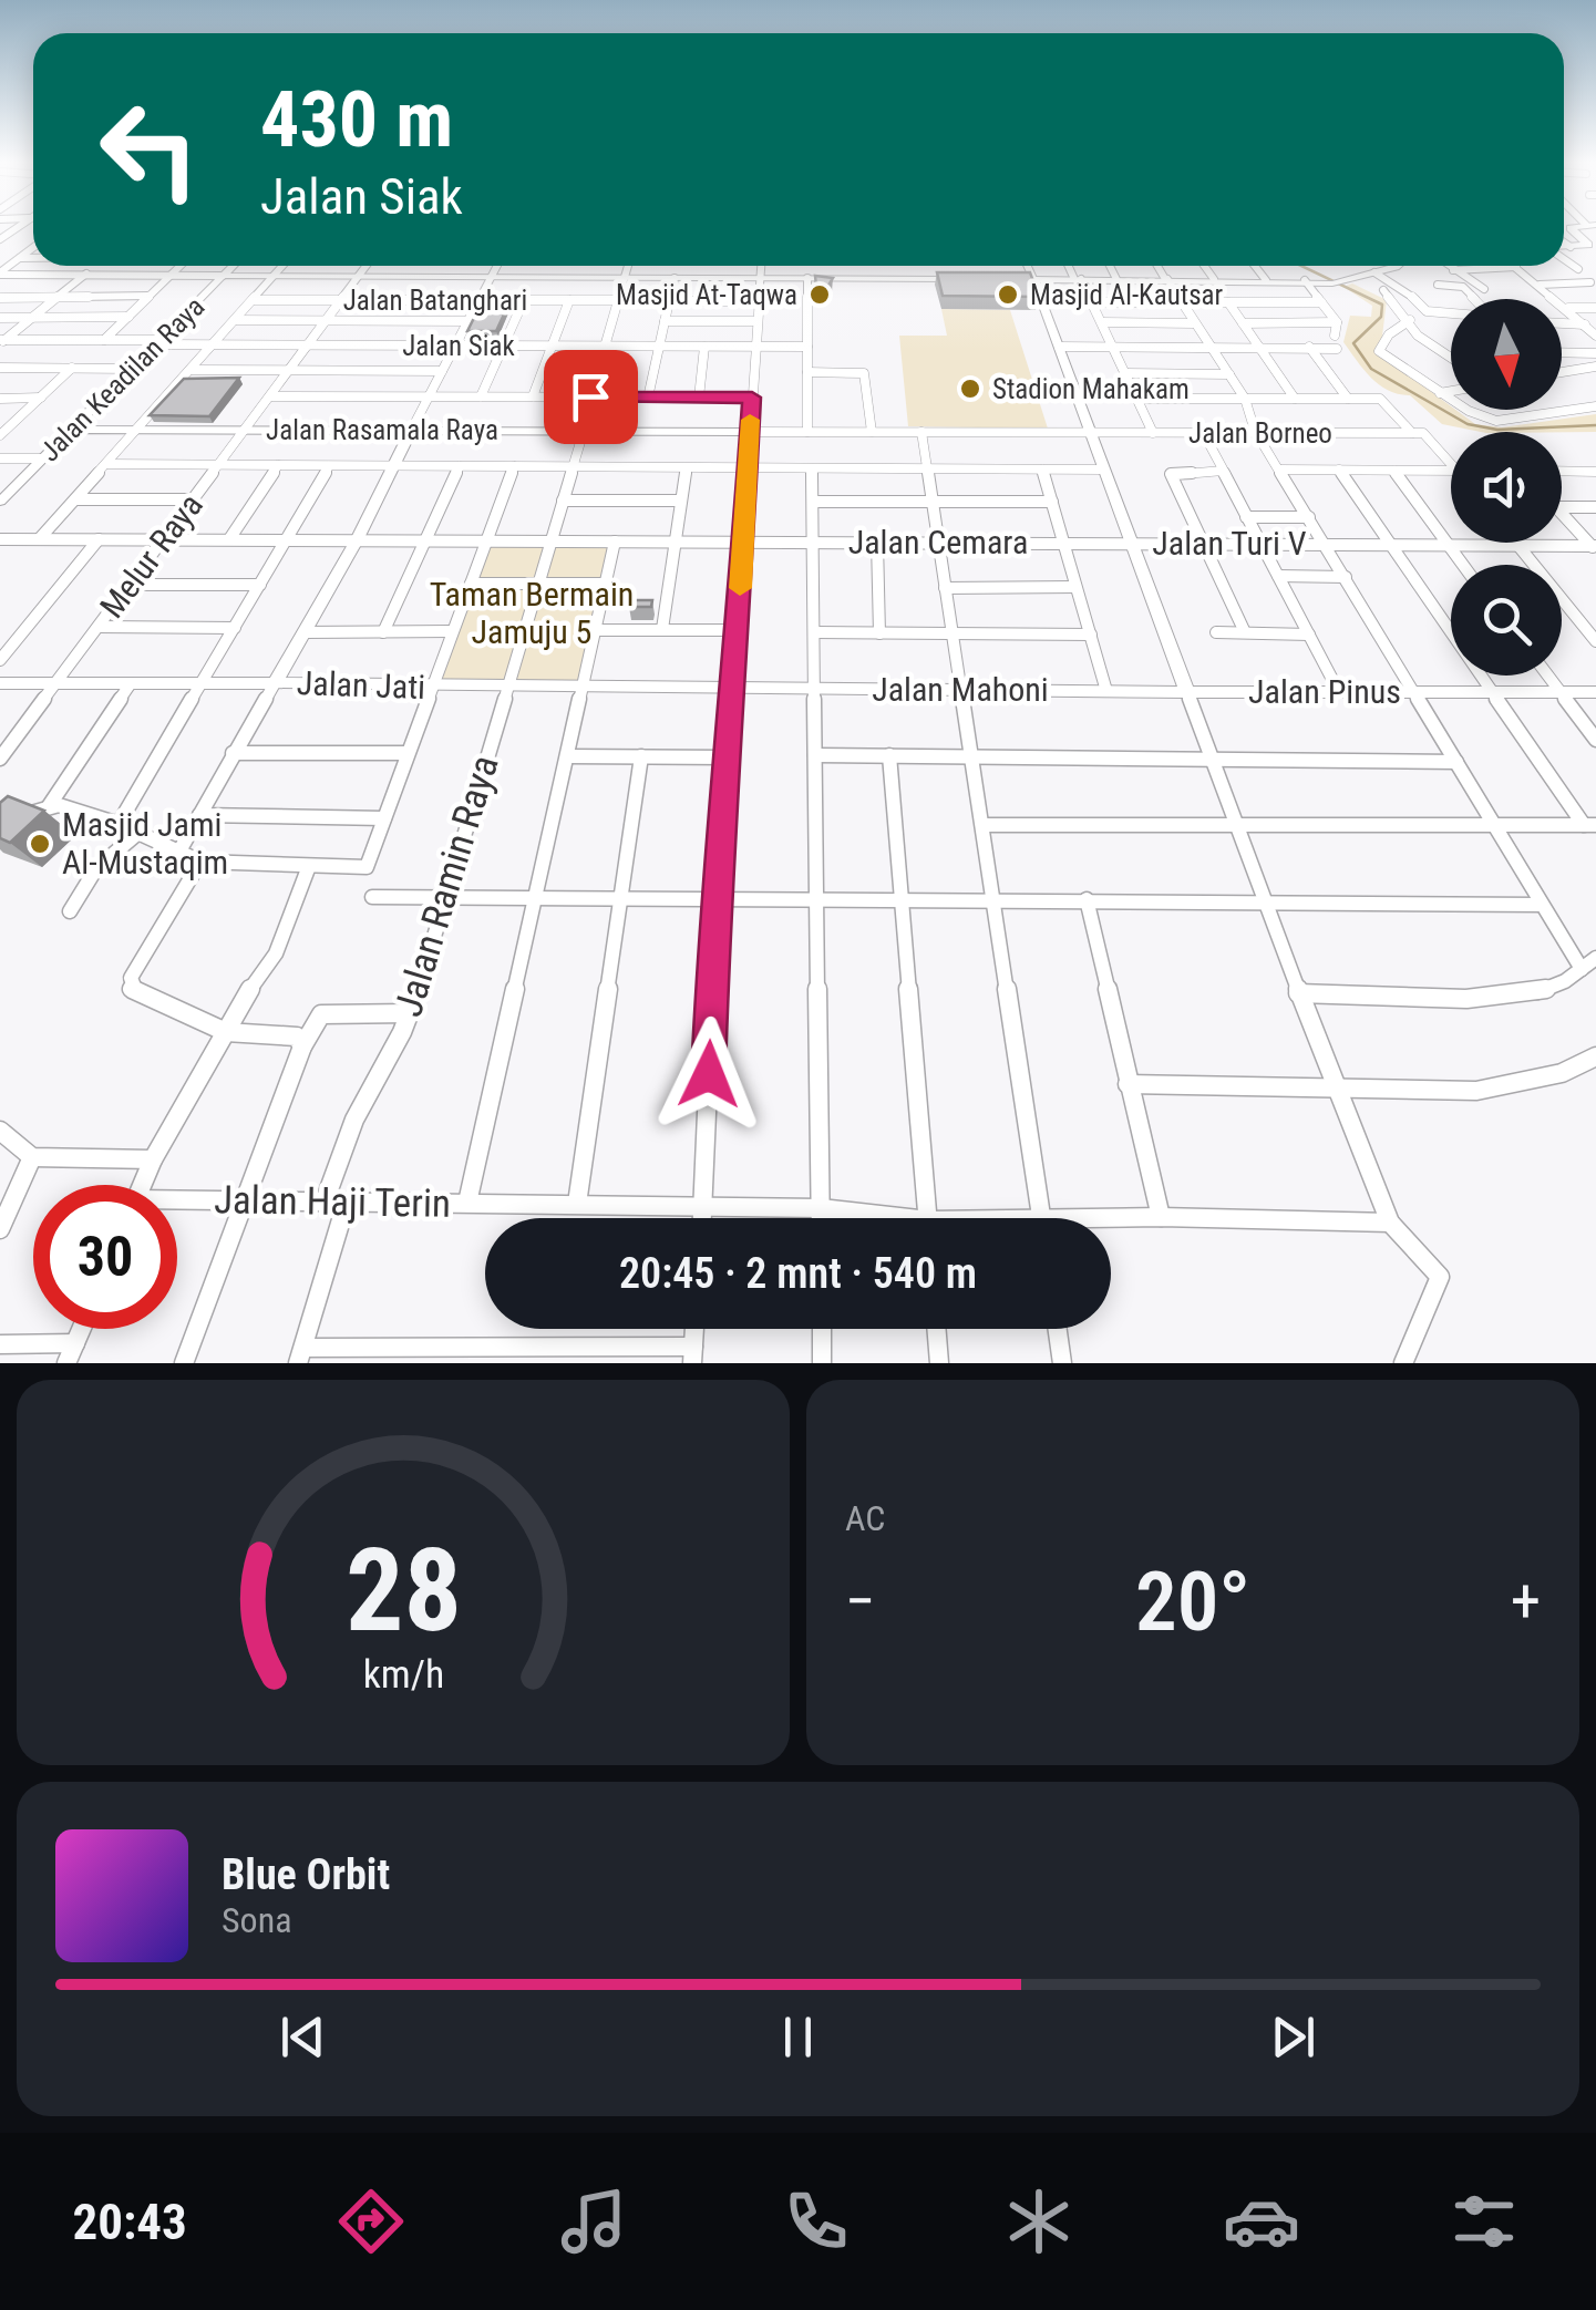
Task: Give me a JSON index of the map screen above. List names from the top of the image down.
{
  "streets": {
    "street": [
      "Jalan Batanghari",
      "Jalan Siak",
      "Jalan Keadilan Raya",
      "Jalan Rasamala Raya",
      "Jalan Borneo",
      "Jalan Cemara",
      "Jalan Turi V",
      "Melur Raya",
      "Jalan Jati",
      "Jalan Mahoni",
      "Jalan Pinus",
      "Jalan Ramin Raya",
      "Jalan Haji Terin"
    ]
  },
  "crossings": [
    ["Jalan Batanghari", "Melur Raya"],
    ["Jalan Batanghari", "Jalan Ramin Raya"],
    ["Jalan Siak", "Jalan Keadilan Raya"],
    ["Jalan Siak", "Melur Raya"],
    ["Jalan Siak", "Jalan Ramin Raya"],
    ["Jalan Keadilan Raya", "Jalan Rasamala Raya"],
    ["Jalan Rasamala Raya", "Jalan Borneo"],
    ["Jalan Rasamala Raya", "Melur Raya"],
    ["Jalan Rasamala Raya", "Jalan Jati"],
    ["Jalan Rasamala Raya", "Jalan Ramin Raya"],
    ["Jalan Cemara", "Jalan Turi V"],
    ["Jalan Cemara", "Melur Raya"],
    ["Jalan Cemara", "Jalan Jati"],
    ["Jalan Cemara", "Jalan Ramin Raya"],
    ["Jalan Jati", "Jalan Mahoni"],
    ["Jalan Jati", "Jalan Ramin Raya"],
    ["Jalan Mahoni", "Jalan Pinus"],
    ["Jalan Ramin Raya", "Jalan Haji Terin"]
  ],
  "parks": ["Taman Bermain Jamuju 5"],
  "places": [
    "Masjid At-Taqwa",
    "Masjid Al-Kautsar",
    "Stadion Mahakam",
    "Masjid Jami Al-Mustaqim"
  ],
  "north": "bottom",
  "page": {
    "turn": ["430 m", "Jalan Siak"],
    "limit": "30",
    "trip": "20:45 · 2 mnt · 540 m",
    "tile": "AC",
    "heat": ["−", "20°", "+"],
    "song": ["Blue Orbit", "Sona"],
    "tabs": "20:43",
    "gauge": ["28", "km/h"]
  }
}
